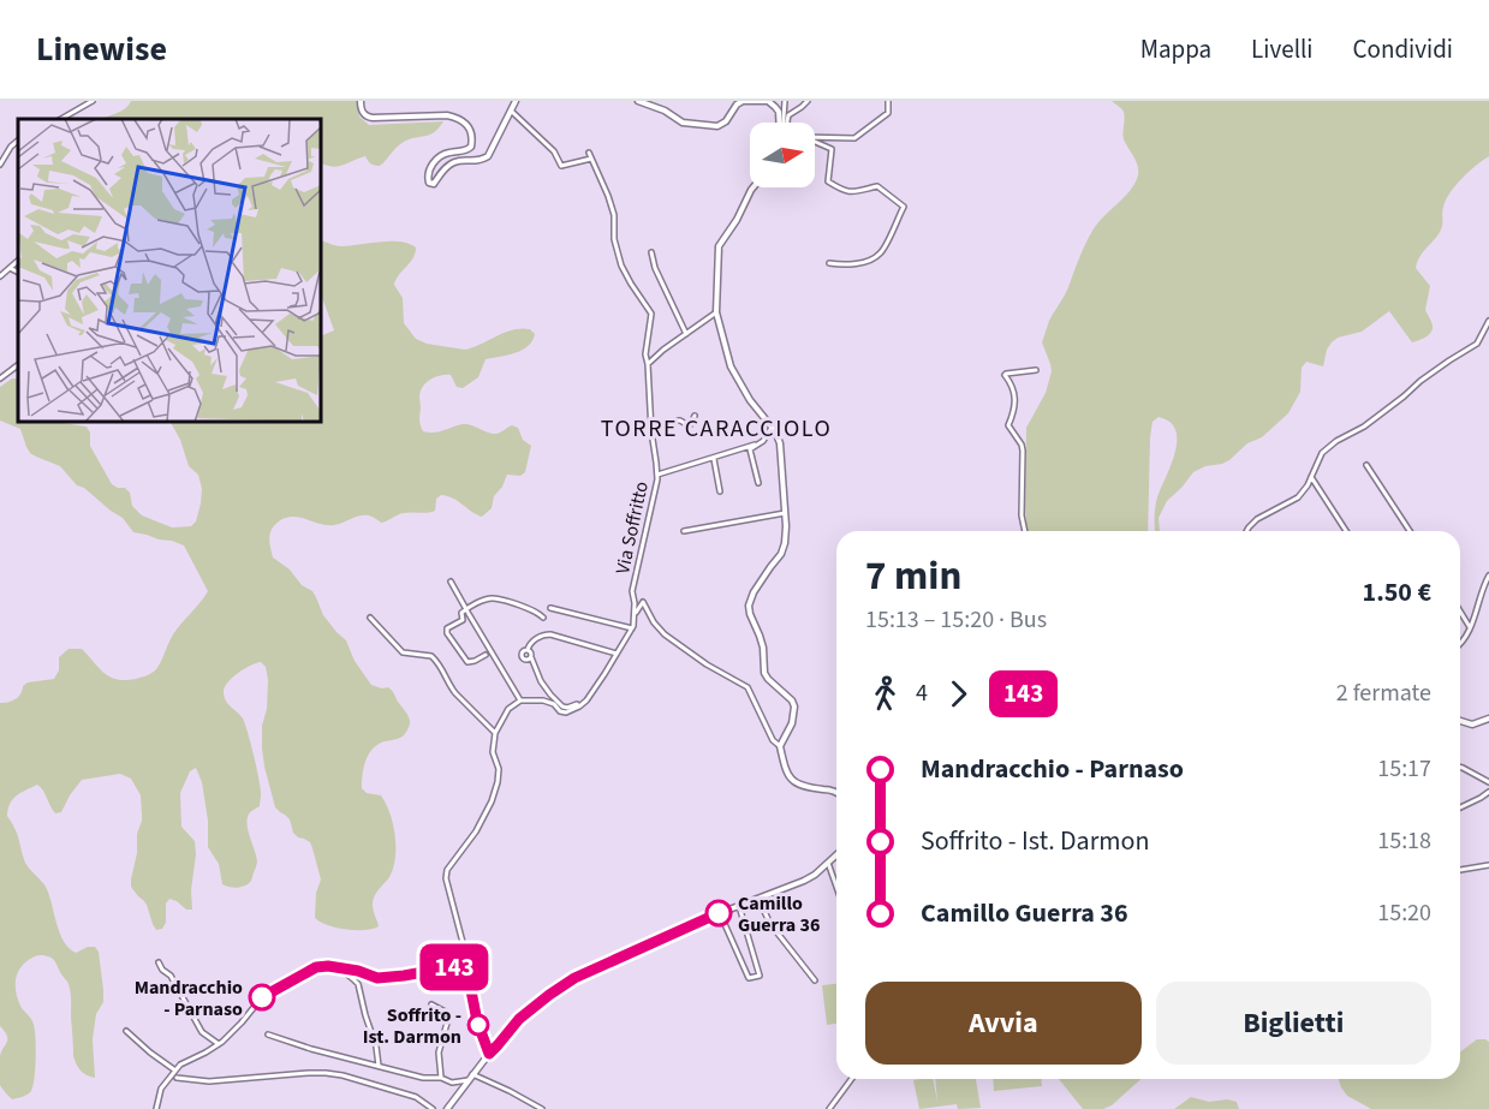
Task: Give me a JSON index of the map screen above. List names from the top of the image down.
{
  "streets": {
    "street": ["Via Soffritto"]
  },
  "districts": ["TORRE CARACCIOLO"],
  "places": ["Camillo Guerra 36", "Mandracchio - Parnaso", "Soffrito - Ist. Darmon"],
  "lines": ["bus line 143"],
  "north": "right",
  "page": {
    "header": "Linewise",
    "nav": ["Mappa", "Livelli", "Condividi"],
    "on_map": "143",
    "heading": ["7 min", "15:13 – 15:20 · Bus", "1.50 €"],
    "legs": ["4", "143", "2 fermate"],
    "list": [
      {
        "name": "Mandracchio - Parnaso",
        "value": "15:17"
      },
      {
        "name": "Soffrito - Ist. Darmon",
        "value": "15:18"
      },
      {
        "name": "Camillo Guerra 36",
        "value": "15:20"
      }
    ],
    "buttons": ["Avvia", "Biglietti"]
  }
}
